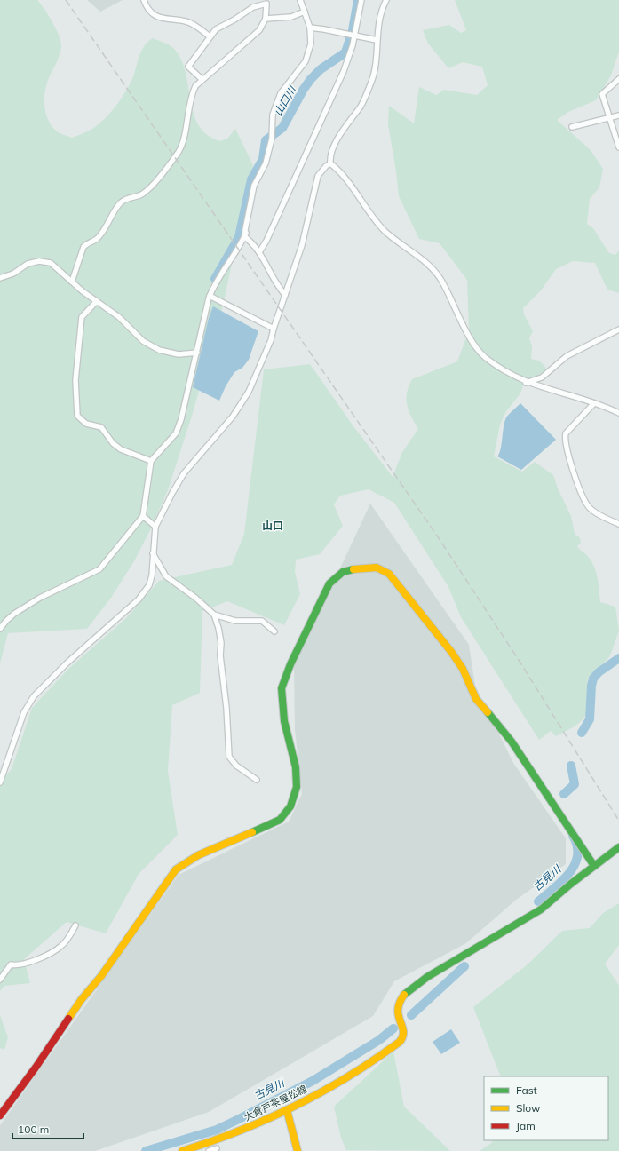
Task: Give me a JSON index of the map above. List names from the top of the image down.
{
  "streets": {
    "street": ["大倉戸茶屋松線"]
  },
  "districts": ["山口"],
  "water": ["山口川", "古見川"],
  "legend": ["Fast", "Slow", "Jam"],
  "scale_bar": "100 m"
}
